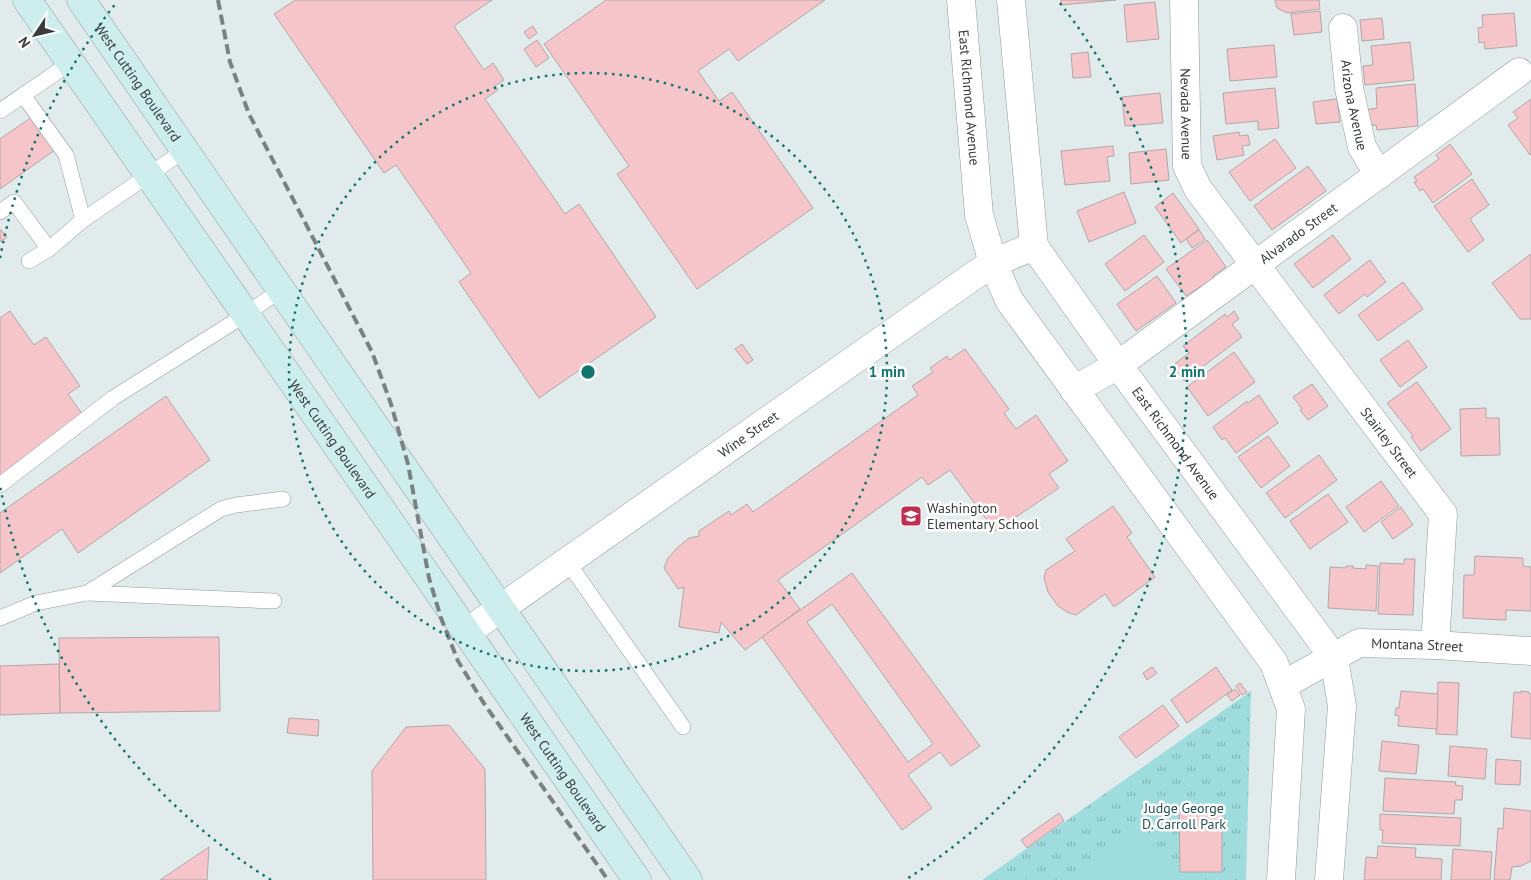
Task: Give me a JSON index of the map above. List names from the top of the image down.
{
  "streets": {
    "street": [
      "West Cutting Boulevard",
      "East Richmond Avenue",
      "Arizona Avenue",
      "Nevada Avenue",
      "Alvarado Street",
      "Wine Street",
      "Stairley Street",
      "Montana Street"
    ]
  },
  "crossings": [
    ["West Cutting Boulevard", "Wine Street"],
    ["East Richmond Avenue", "Alvarado Street"],
    ["East Richmond Avenue", "Wine Street"],
    ["East Richmond Avenue", "Montana Street"],
    ["Arizona Avenue", "Alvarado Street"],
    ["Nevada Avenue", "Alvarado Street"],
    ["Nevada Avenue", "Stairley Street"],
    ["Alvarado Street", "Stairley Street"],
    ["Stairley Street", "Montana Street"]
  ],
  "parks": ["Judge George D. Carroll Park"],
  "places": {
    "school or university": ["Washington Elementary School"]
  },
  "north": "bottom left",
  "rings": ["1 min", "2 min"]
}
